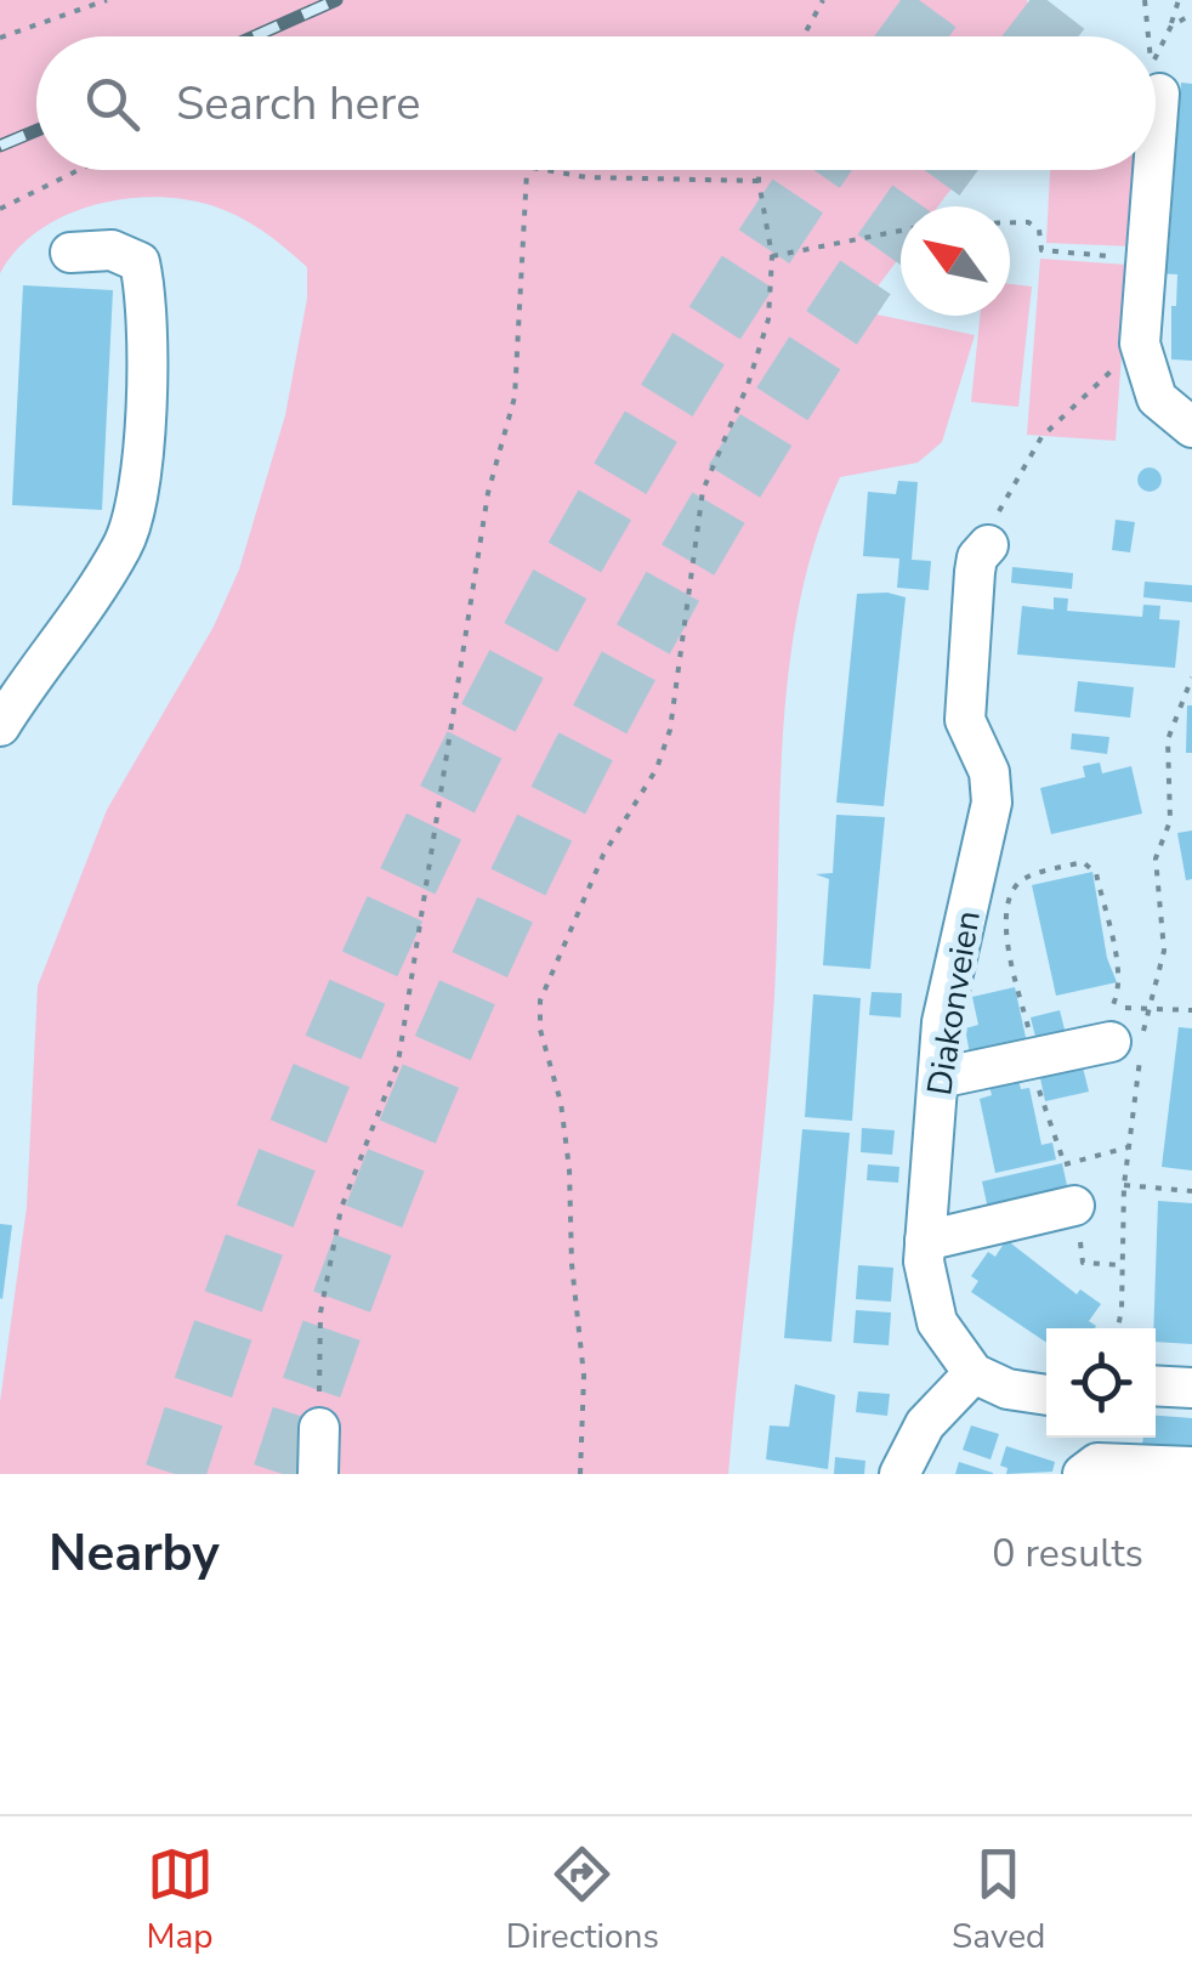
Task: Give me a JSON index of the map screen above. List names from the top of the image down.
{
  "streets": {
    "street": ["Diakonveien"]
  },
  "north": "top left",
  "page": {
    "search": "Search here",
    "heading": ["Nearby", "0 results"],
    "nav": ["Map", "Directions", "Saved"]
  }
}
